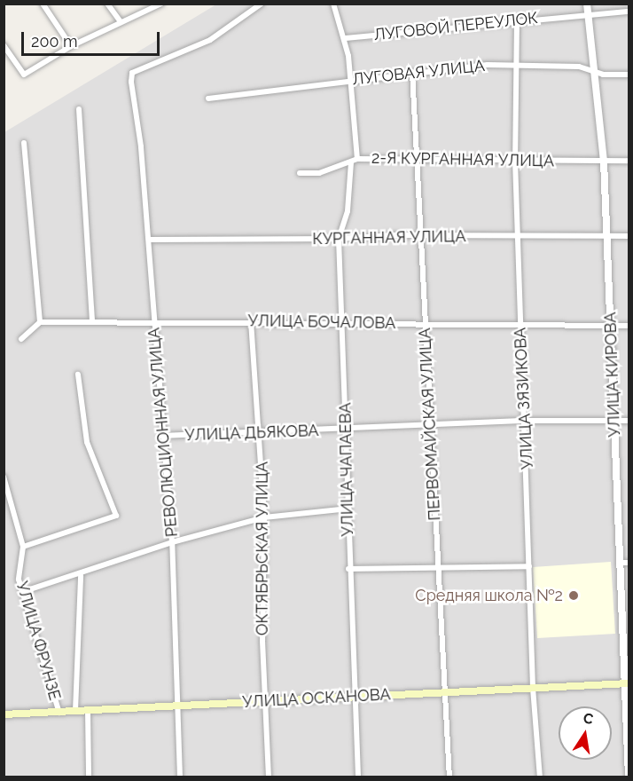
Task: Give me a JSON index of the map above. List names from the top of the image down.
{
  "streets": {
    "main road": ["УЛИЦА ОСКАНОВА"],
    "street": [
      "ЛУГОВОЙ ПЕРЕУЛОК",
      "ЛУГОВАЯ УЛИЦА",
      "2-Я КУРГАННАЯ УЛИЦА",
      "КУРГАННАЯ УЛИЦА",
      "УЛИЦА БОЧАЛОВА",
      "УЛИЦА КИРОВА",
      "УЛИЦА ЗЯЗИКОВА",
      "ПЕРВОМАЙСКАЯ УЛИЦА",
      "РЕВОЛЮЦИОННАЯ УЛИЦА",
      "УЛИЦА ДЬЯКОВА",
      "УЛИЦА ЧАПАЕВА",
      "ОКТЯБРЬСКАЯ УЛИЦА",
      "УЛИЦА ФРУНЗЕ"
    ]
  },
  "crossings": [
    ["ЛУГОВОЙ ПЕРЕУЛОК", "УЛИЦА КИРОВА"],
    ["ЛУГОВОЙ ПЕРЕУЛОК", "УЛИЦА ЗЯЗИКОВА"],
    ["ЛУГОВАЯ УЛИЦА", "УЛИЦА КИРОВА"],
    ["ЛУГОВАЯ УЛИЦА", "УЛИЦА ЗЯЗИКОВА"],
    ["ЛУГОВАЯ УЛИЦА", "ПЕРВОМАЙСКАЯ УЛИЦА"],
    ["2-Я КУРГАННАЯ УЛИЦА", "УЛИЦА КИРОВА"],
    ["2-Я КУРГАННАЯ УЛИЦА", "УЛИЦА ЗЯЗИКОВА"],
    ["2-Я КУРГАННАЯ УЛИЦА", "ПЕРВОМАЙСКАЯ УЛИЦА"],
    ["2-Я КУРГАННАЯ УЛИЦА", "УЛИЦА ЧАПАЕВА"],
    ["КУРГАННАЯ УЛИЦА", "УЛИЦА КИРОВА"],
    ["КУРГАННАЯ УЛИЦА", "УЛИЦА ЗЯЗИКОВА"],
    ["КУРГАННАЯ УЛИЦА", "ПЕРВОМАЙСКАЯ УЛИЦА"],
    ["КУРГАННАЯ УЛИЦА", "РЕВОЛЮЦИОННАЯ УЛИЦА"],
    ["КУРГАННАЯ УЛИЦА", "УЛИЦА ЧАПАЕВА"],
    ["УЛИЦА БОЧАЛОВА", "УЛИЦА КИРОВА"],
    ["УЛИЦА БОЧАЛОВА", "УЛИЦА ЗЯЗИКОВА"],
    ["УЛИЦА БОЧАЛОВА", "ПЕРВОМАЙСКАЯ УЛИЦА"],
    ["УЛИЦА БОЧАЛОВА", "РЕВОЛЮЦИОННАЯ УЛИЦА"],
    ["УЛИЦА БОЧАЛОВА", "УЛИЦА ЧАПАЕВА"],
    ["УЛИЦА БОЧАЛОВА", "ОКТЯБРЬСКАЯ УЛИЦА"],
    ["УЛИЦА КИРОВА", "УЛИЦА ДЬЯКОВА"],
    ["УЛИЦА КИРОВА", "УЛИЦА ОСКАНОВА"],
    ["УЛИЦА ЗЯЗИКОВА", "УЛИЦА ДЬЯКОВА"],
    ["УЛИЦА ЗЯЗИКОВА", "УЛИЦА ОСКАНОВА"],
    ["ПЕРВОМАЙСКАЯ УЛИЦА", "УЛИЦА ДЬЯКОВА"],
    ["ПЕРВОМАЙСКАЯ УЛИЦА", "УЛИЦА ОСКАНОВА"],
    ["РЕВОЛЮЦИОННАЯ УЛИЦА", "УЛИЦА ДЬЯКОВА"],
    ["РЕВОЛЮЦИОННАЯ УЛИЦА", "УЛИЦА ОСКАНОВА"],
    ["УЛИЦА ДЬЯКОВА", "УЛИЦА ЧАПАЕВА"],
    ["УЛИЦА ДЬЯКОВА", "ОКТЯБРЬСКАЯ УЛИЦА"],
    ["УЛИЦА ЧАПАЕВА", "УЛИЦА ОСКАНОВА"],
    ["ОКТЯБРЬСКАЯ УЛИЦА", "УЛИЦА ОСКАНОВА"],
    ["УЛИЦА ФРУНЗЕ", "УЛИЦА ОСКАНОВА"]
  ],
  "places": ["Средняя школа №2"],
  "scale_bar": "200 m",
  "north": "top"
}
